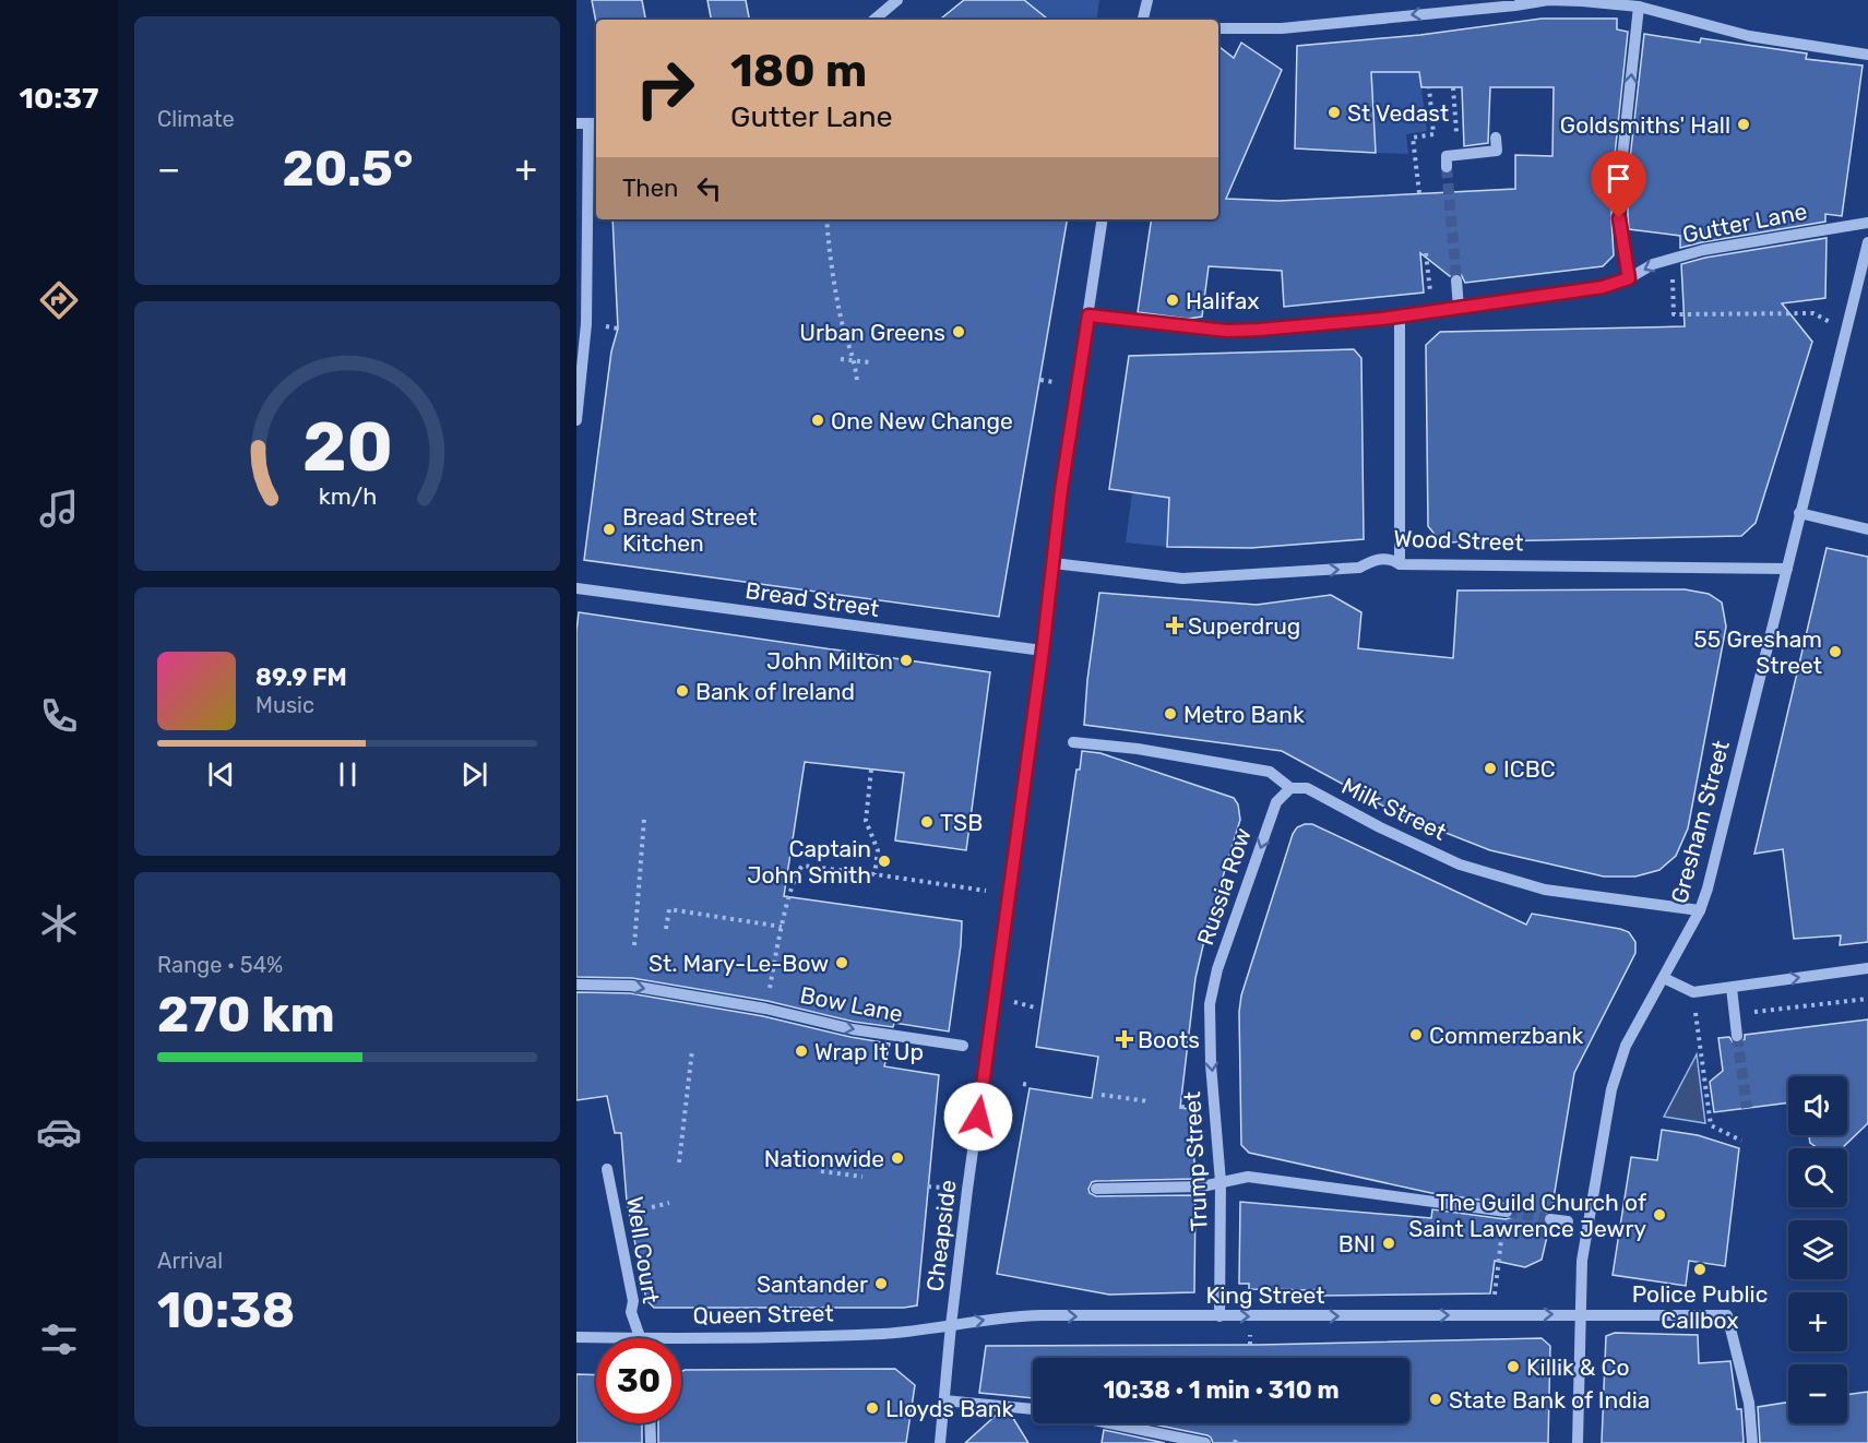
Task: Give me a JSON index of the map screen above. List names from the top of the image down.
{
  "streets": {
    "street": [
      "Gutter Lane",
      "Wood Street",
      "Bread Street",
      "Milk Street",
      "Gresham Street",
      "Russia Row",
      "Bow Lane",
      "Trump Street",
      "Cheapside",
      "Well Court",
      "King Street",
      "Queen Street"
    ]
  },
  "crossings": [
    ["Gutter Lane", "Cheapside"],
    ["Wood Street", "Gresham Street"],
    ["Wood Street", "Cheapside"],
    ["Bread Street", "Cheapside"],
    ["Milk Street", "Gresham Street"],
    ["Milk Street", "Russia Row"],
    ["Gresham Street", "King Street"],
    ["Russia Row", "Trump Street"],
    ["Trump Street", "King Street"],
    ["Cheapside", "King Street"],
    ["Cheapside", "Queen Street"],
    ["Well Court", "Queen Street"],
    ["King Street", "Queen Street"]
  ],
  "one_way": [
    "Wood Street",
    "Russia Row",
    "Bow Lane",
    "Trump Street",
    "King Street"
  ],
  "places": {
    "other": [
      "St Vedast",
      "Goldsmiths' Hall",
      "Halifax",
      "Urban Greens",
      "One New Change",
      "Bread Street Kitchen",
      "55 Gresham Street",
      "John Milton",
      "Bank of Ireland",
      "Metro Bank",
      "ICBC",
      "TSB",
      "Captain John Smith",
      "St. Mary-Le-Bow",
      "Commerzbank",
      "Wrap It Up",
      "Nationwide",
      "The Guild Church of Saint Lawrence Jewry",
      "BNI",
      "Police Public Callbox",
      "Santander",
      "Killik & Co",
      "State Bank of India",
      "Lloyds Bank"
    ],
    "health": ["Superdrug", "Boots"]
  },
  "page": {
    "tabs": "10:37",
    "tile": [
      "Climate",
      ["Range · 54%", "270 km"],
      ["Arrival", "10:38"]
    ],
    "turn": ["180 m", "Gutter Lane"],
    "heat": ["−", "20.5°", "+"],
    "then": "Then",
    "song": ["89.9 FM", "Music"],
    "map_buttons": ["+", "−"],
    "limit": "30",
    "trip": "10:38 · 1 min · 310 m",
    "gauge": ["20", "km/h"]
  }
}
